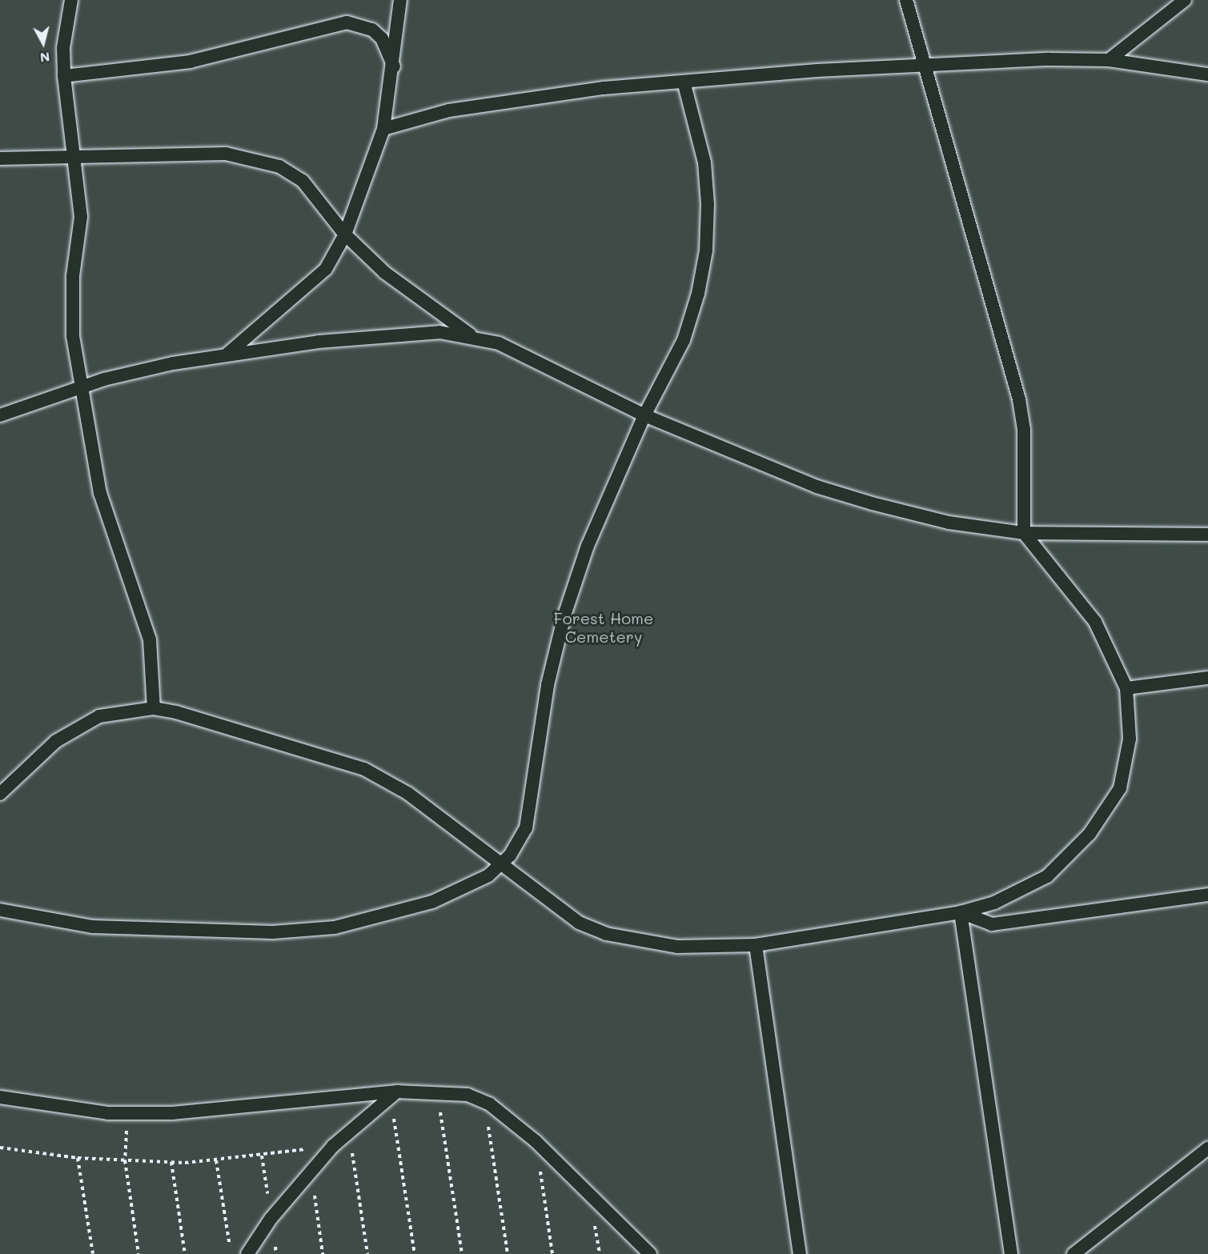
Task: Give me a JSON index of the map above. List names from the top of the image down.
{
  "parks": ["Forest Home Cemetery"],
  "north": "bottom"
}
